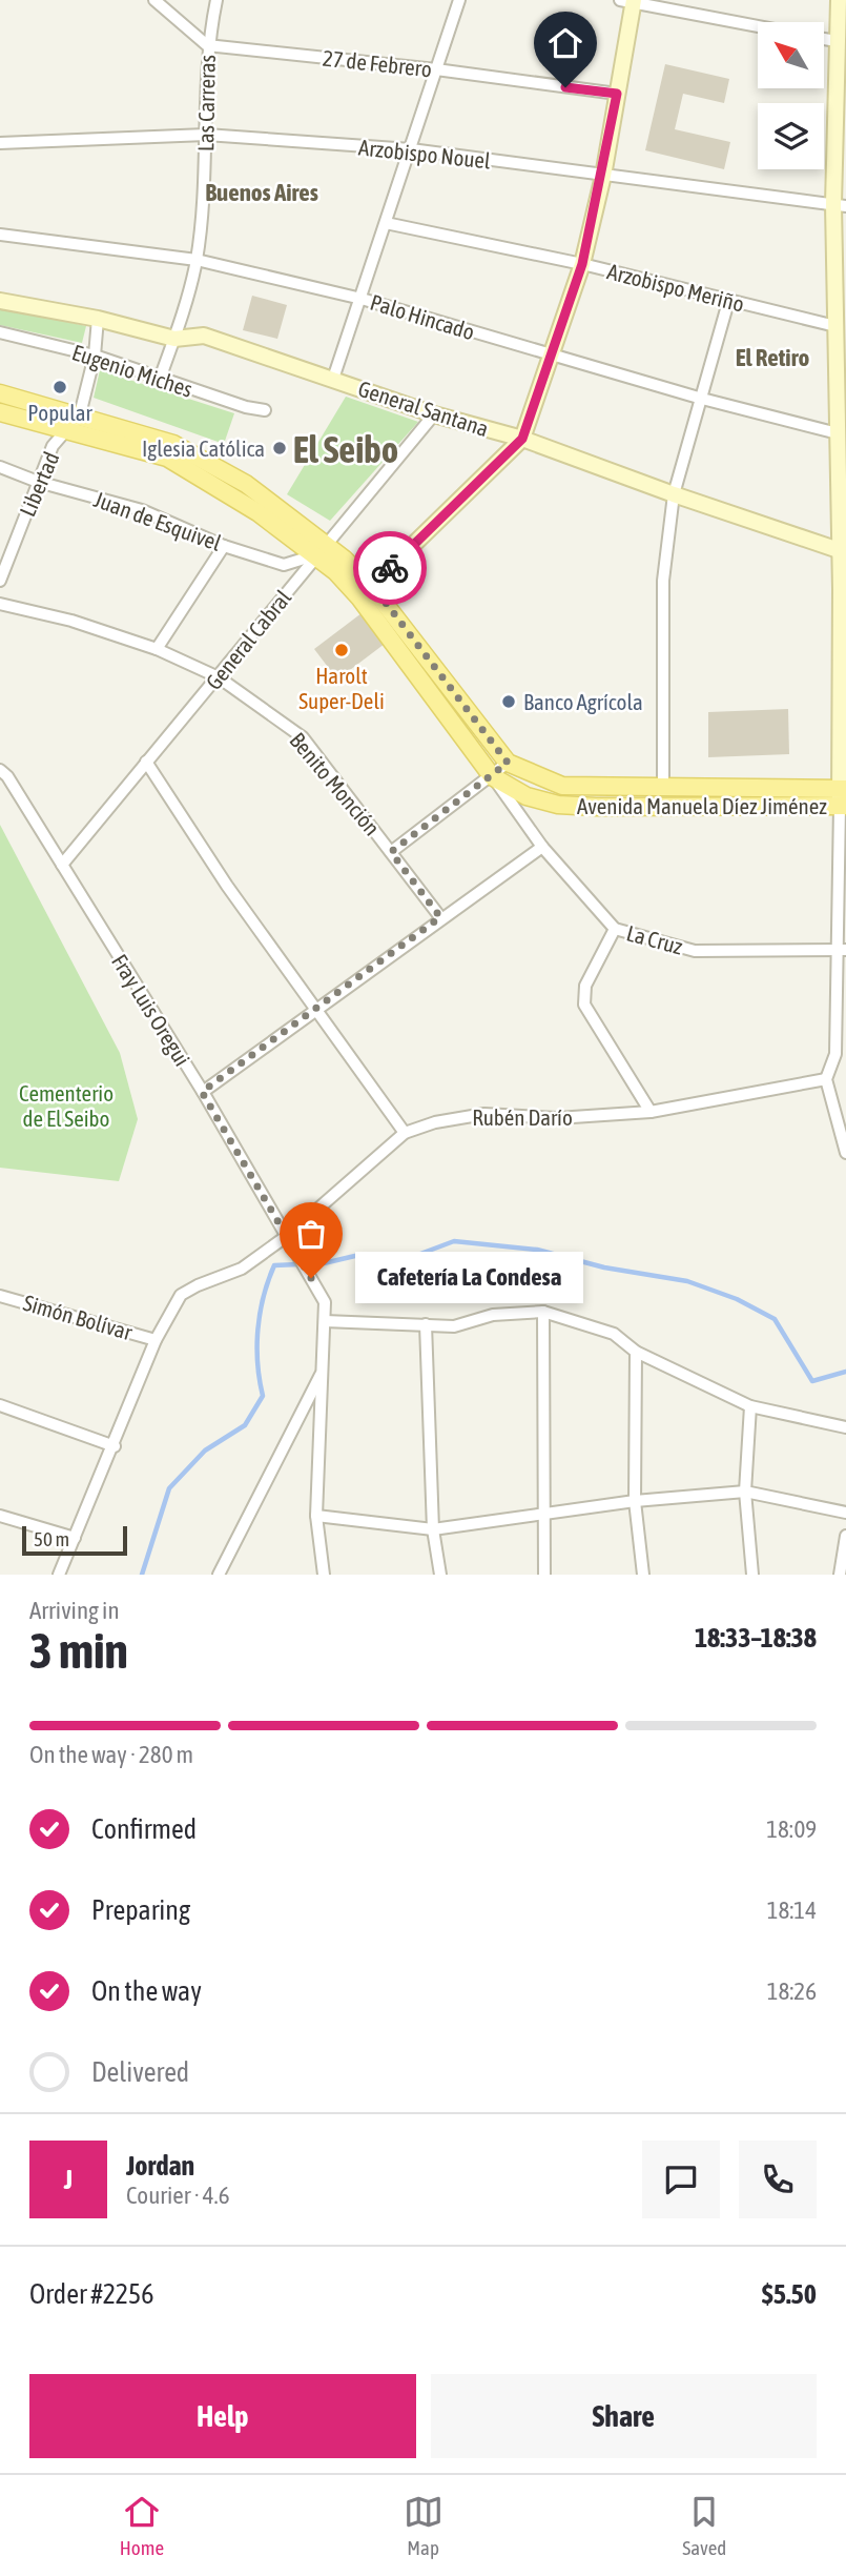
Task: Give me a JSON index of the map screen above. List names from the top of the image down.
{
  "streets": {
    "main road": ["Avenida Manuela Díez Jiménez"],
    "street": [
      "27 de Febrero",
      "Las Carreras",
      "Arzobispo Nouel",
      "Arzobispo Meriño",
      "Palo Hincado",
      "Eugenio Miches",
      "General Santana",
      "Libertad",
      "Juan de Esquivel",
      "General Cabral",
      "Benito Monción",
      "La Cruz",
      "Fray Luis Oregui",
      "Rubén Darío",
      "Simón Bolívar"
    ]
  },
  "crossings": [
    ["27 de Febrero", "Las Carreras"],
    ["Las Carreras", "Arzobispo Nouel"],
    ["Las Carreras", "Palo Hincado"],
    ["Las Carreras", "Eugenio Miches"],
    ["Las Carreras", "General Santana"],
    ["General Santana", "General Cabral"],
    ["Libertad", "Juan de Esquivel"],
    ["Libertad", "Avenida Manuela Díez Jiménez"],
    ["Juan de Esquivel", "General Cabral"],
    ["Juan de Esquivel", "Avenida Manuela Díez Jiménez"],
    ["General Cabral", "Benito Monción"],
    ["General Cabral", "Avenida Manuela Díez Jiménez"],
    ["General Cabral", "Fray Luis Oregui"],
    ["Avenida Manuela Díez Jiménez", "La Cruz"],
    ["Fray Luis Oregui", "Rubén Darío"],
    ["Rubén Darío", "Simón Bolívar"]
  ],
  "districts": ["Buenos Aires", "El Retiro", "El Seibo"],
  "parks": ["Cementerio de El Seibo"],
  "places": [
    "Popular",
    "Iglesia Católica",
    "Harolt Super-Deli",
    "Banco Agrícola",
    "Cafetería La Condesa"
  ],
  "scale_bar": "50 m",
  "north": "top left",
  "page": {
    "bubble": "Cafetería La Condesa",
    "scale": "50 m",
    "heading": ["3 min", "Arriving in", "18:33–18:38"],
    "panel": [
      "Jordan",
      "Courier · 4.6",
      "Order #2256",
      "$5.50"
    ],
    "bar": "On the way · 280 m",
    "list": [
      ["Confirmed", "18:09"],
      ["Preparing", "18:14"],
      ["On the way", "18:26"],
      "Delivered"
    ],
    "round": "J",
    "buttons": ["Help", "Share"],
    "tabs": ["Home", "Map", "Saved"]
  }
}
